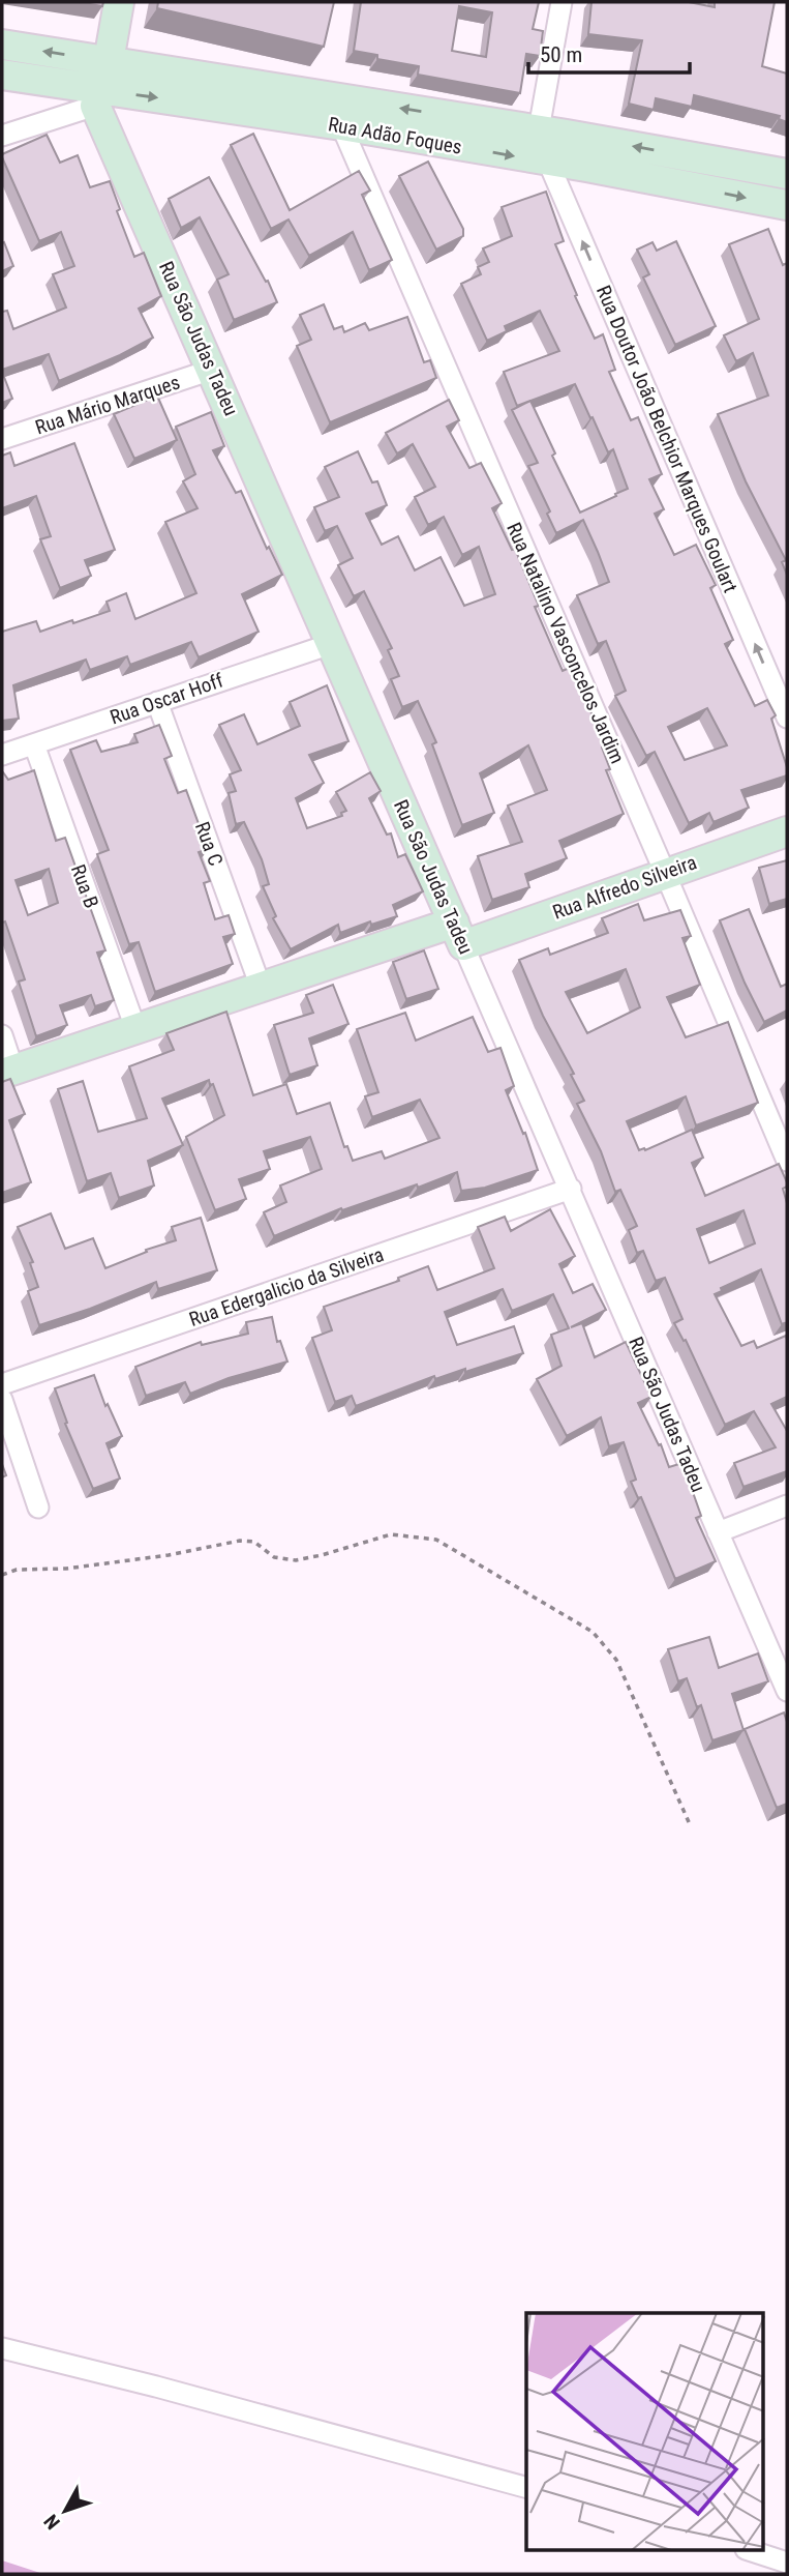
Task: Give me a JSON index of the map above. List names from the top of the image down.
{
  "streets": {
    "street": [
      "Rua Adão Foques",
      "Rua São Judas Tadeu",
      "Rua Mário Marques",
      "Rua Doutor João Belchior Marques Goulart",
      "Rua Natalino Vasconcelos Jardim",
      "Rua Oscar Hoff",
      "Rua C",
      "Rua B",
      "Rua Alfredo Silveira",
      "Rua Edergalicio da Silveira"
    ]
  },
  "crossings": [
    ["Rua Adão Foques", "Rua São Judas Tadeu"],
    ["Rua Adão Foques", "Rua Doutor João Belchior Marques Goulart"],
    ["Rua Adão Foques", "Rua Natalino Vasconcelos Jardim"],
    ["Rua São Judas Tadeu", "Rua Mário Marques"],
    ["Rua São Judas Tadeu", "Rua Oscar Hoff"],
    ["Rua São Judas Tadeu", "Rua Alfredo Silveira"],
    ["Rua São Judas Tadeu", "Rua Edergalicio da Silveira"],
    ["Rua Natalino Vasconcelos Jardim", "Rua Alfredo Silveira"],
    ["Rua Oscar Hoff", "Rua C"],
    ["Rua Oscar Hoff", "Rua B"],
    ["Rua C", "Rua Alfredo Silveira"],
    ["Rua B", "Rua Alfredo Silveira"]
  ],
  "one_way": ["Rua Doutor João Belchior Marques Goulart"],
  "scale_bar": "50 m",
  "north": "bottom left"
}
